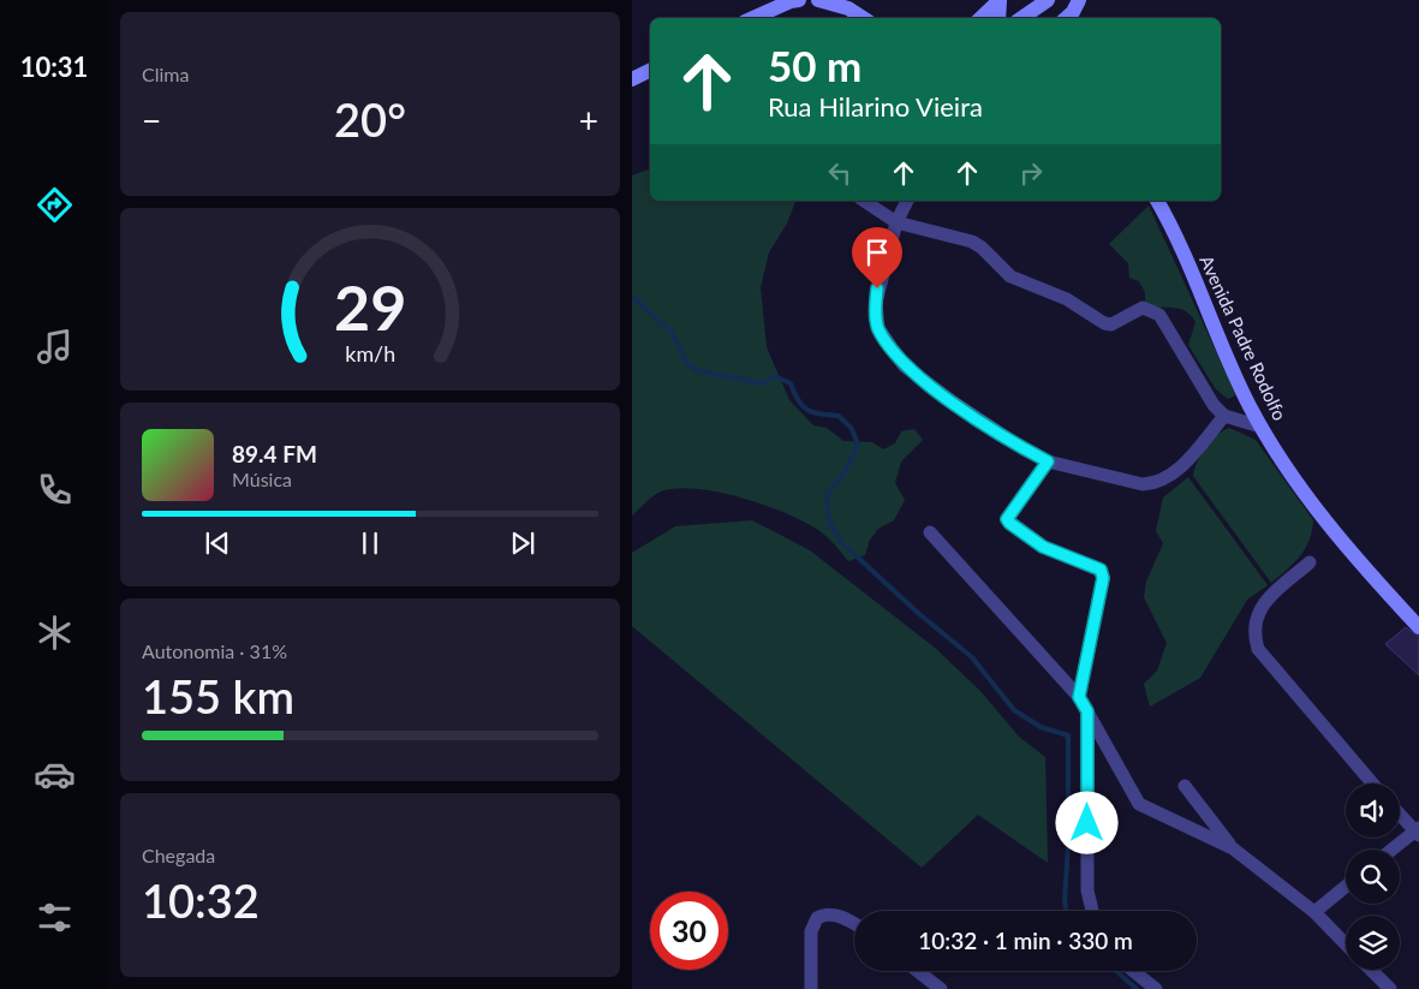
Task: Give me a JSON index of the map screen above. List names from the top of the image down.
{
  "streets": {
    "street": ["Avenida Padre Rodolfo"]
  },
  "page": {
    "tabs": "10:31",
    "tile": [
      "Clima",
      ["Autonomia · 31%", "155 km"],
      ["Chegada", "10:32"]
    ],
    "turn": ["50 m", "Rua Hilarino Vieira"],
    "heat": ["−", "20°", "+"],
    "song": ["89.4 FM", "Música"],
    "limit": "30",
    "trip": "10:32 · 1 min · 330 m",
    "gauge": ["29", "km/h"]
  }
}
